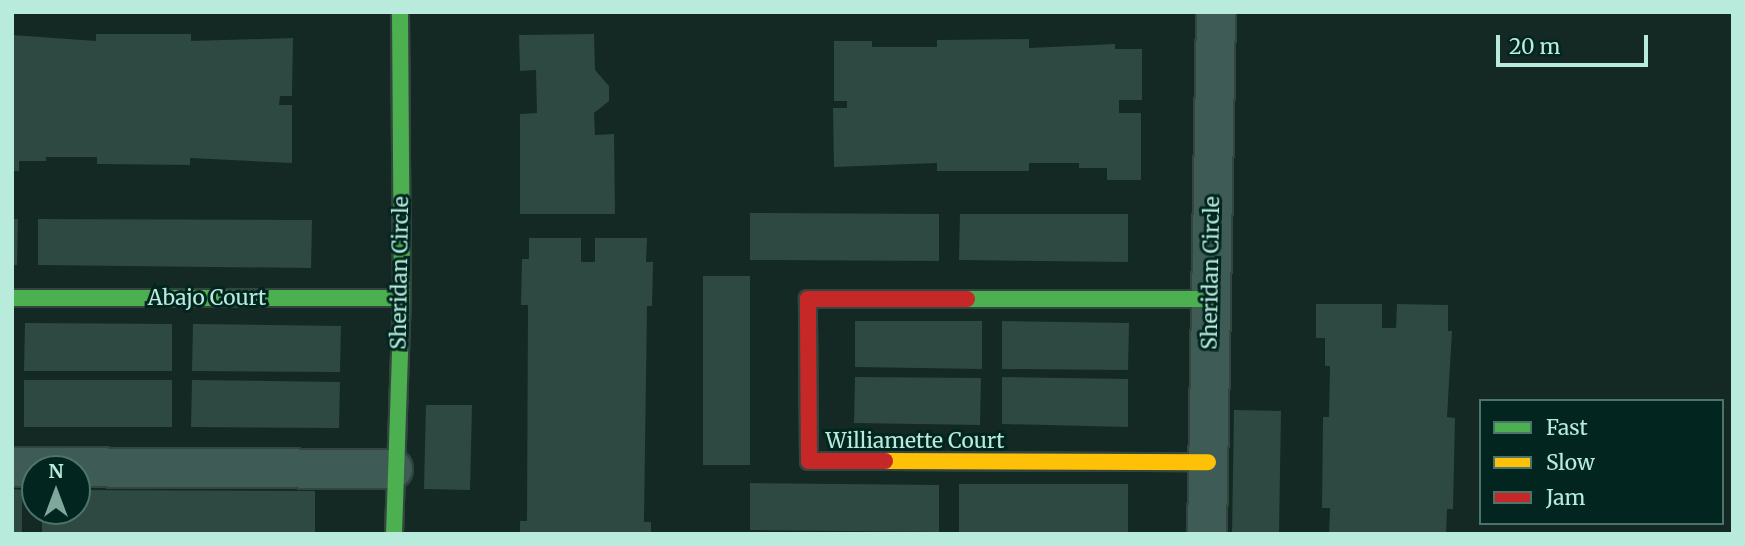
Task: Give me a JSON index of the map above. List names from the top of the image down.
{
  "streets": {
    "street": ["Sheridan Circle", "Abajo Court", "Williamette Court"]
  },
  "crossings": [
    ["Sheridan Circle", "Abajo Court"],
    ["Sheridan Circle", "Williamette Court"]
  ],
  "legend": ["Fast", "Slow", "Jam"],
  "scale_bar": "20 m",
  "north": "top"
}
